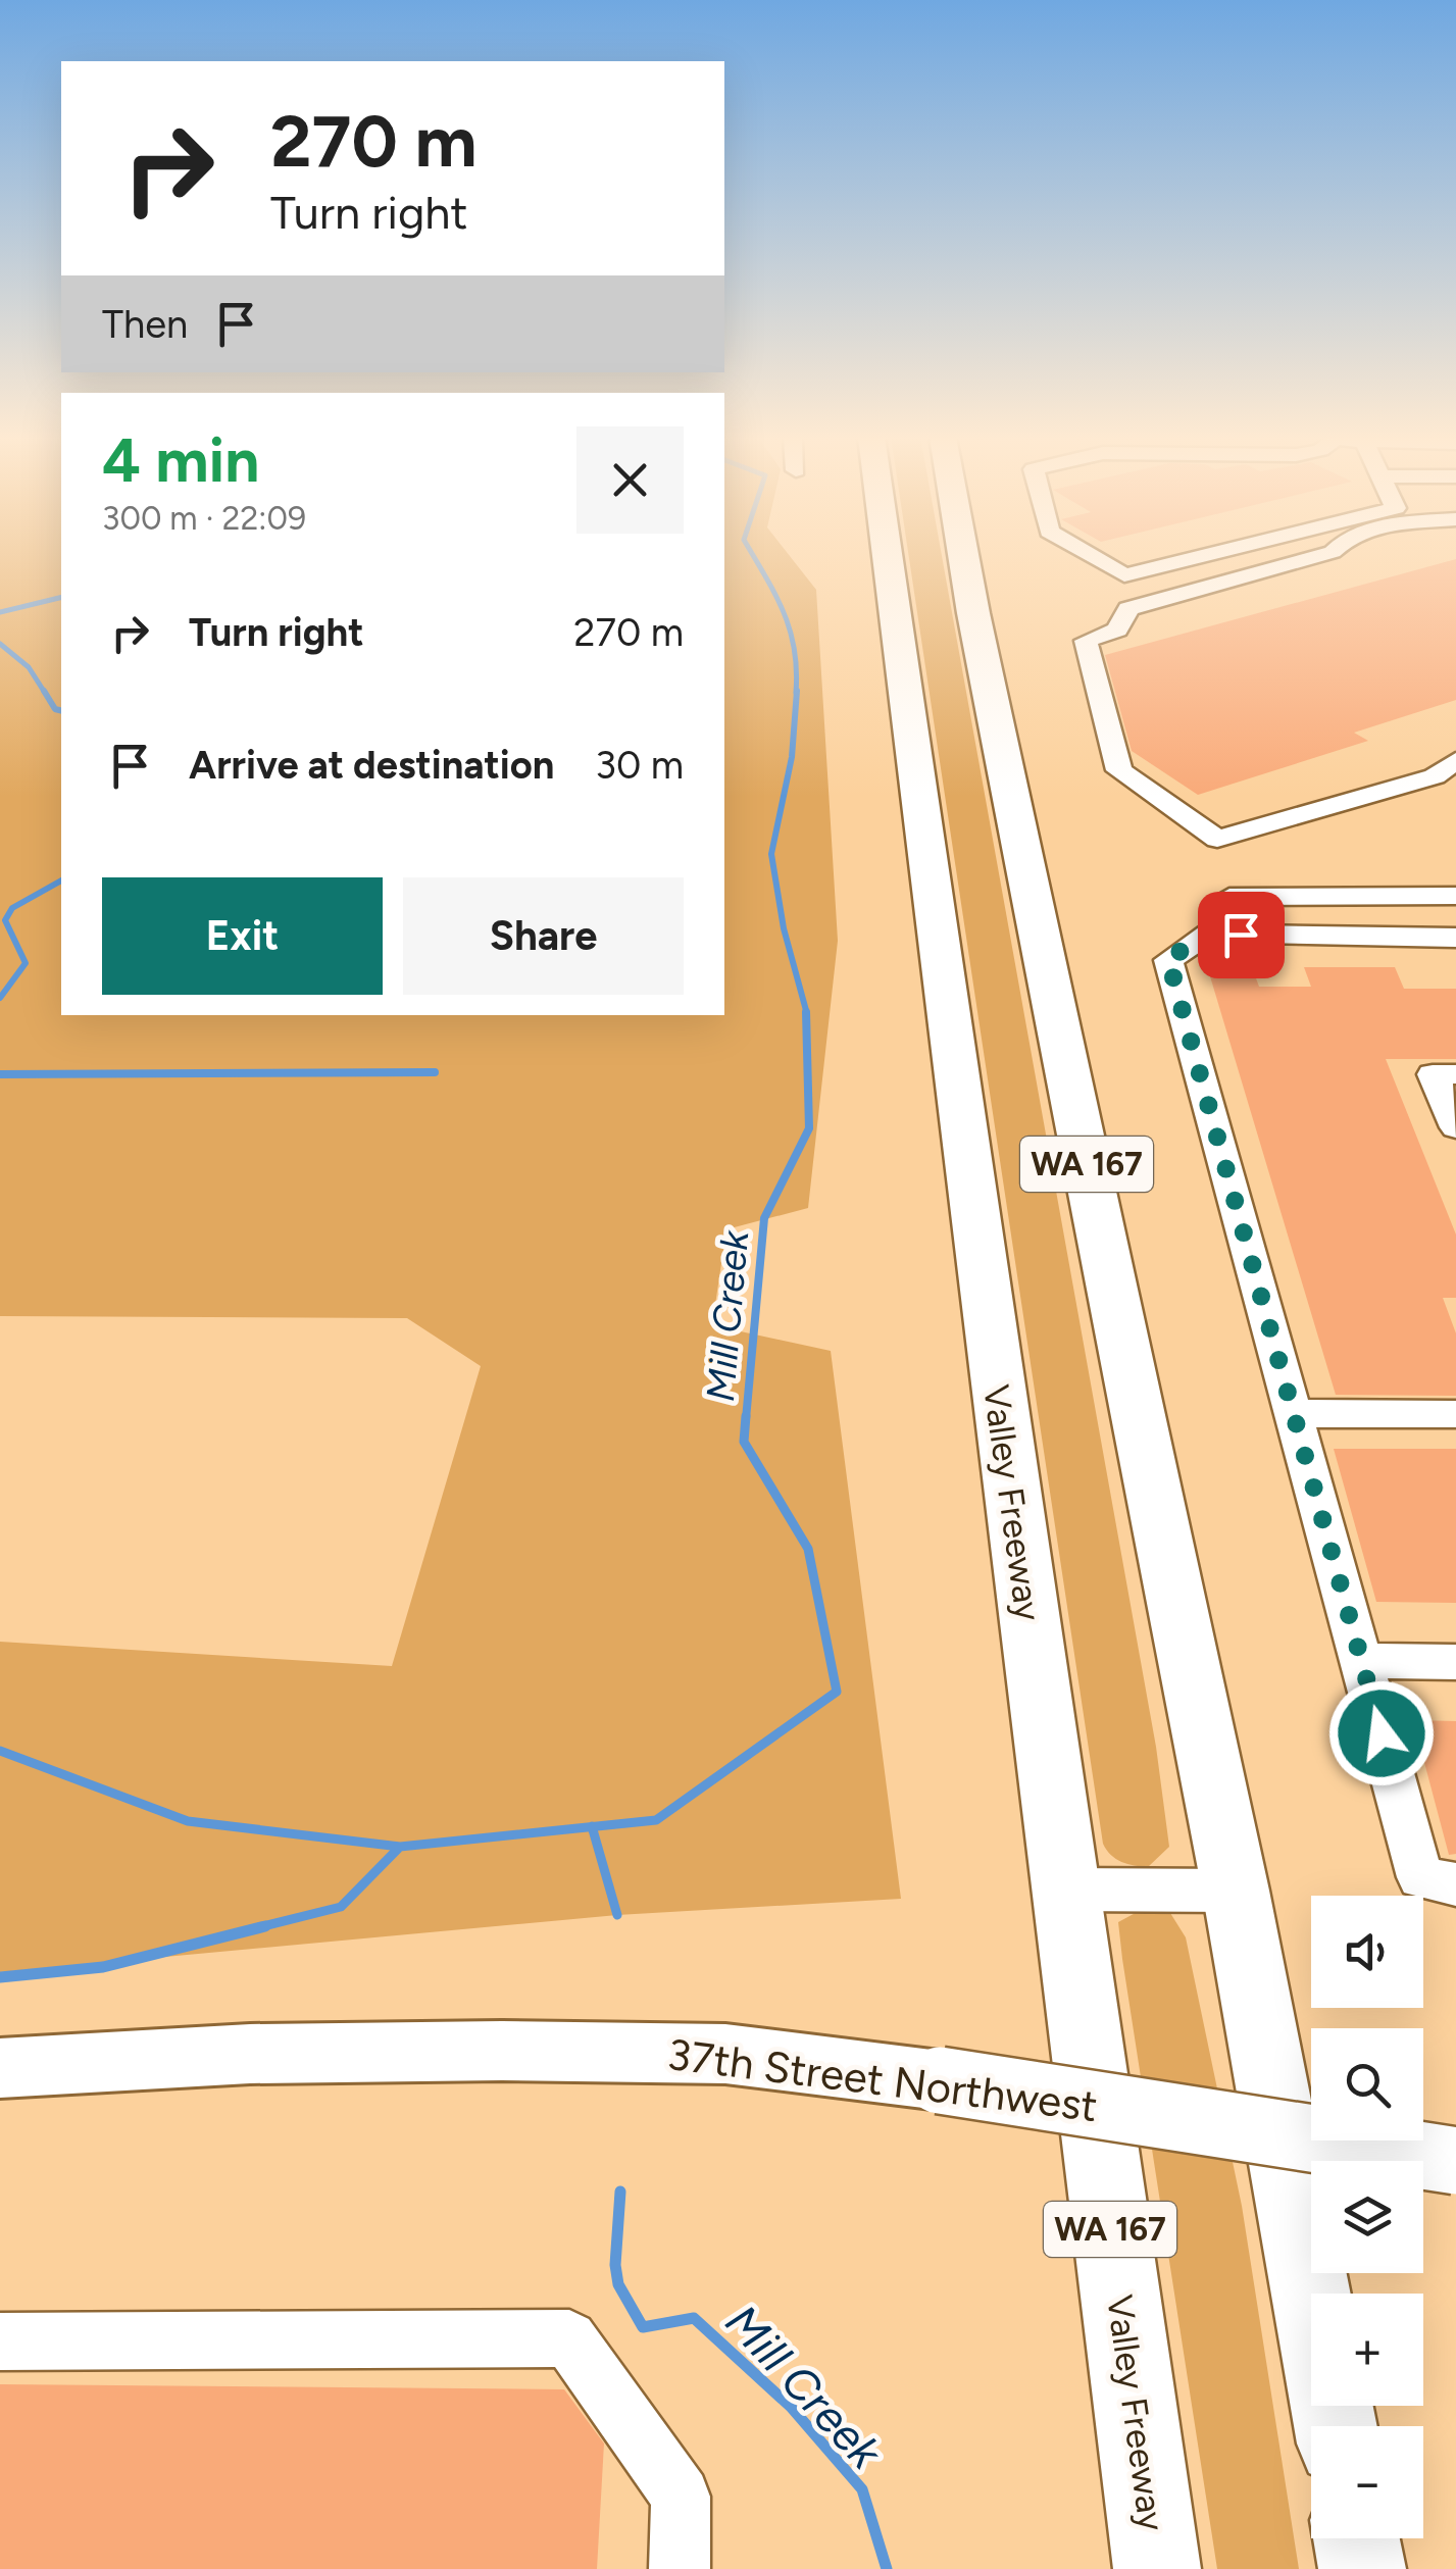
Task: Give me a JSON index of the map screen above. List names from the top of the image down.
{
  "streets": {
    "highway": ["WA 167", "Valley Freeway"],
    "main road": ["37th Street Northwest"]
  },
  "water": ["Mill Creek"],
  "page": {
    "turn": ["270 m", "Turn right"],
    "then": "Then",
    "heading": ["4 min", "300 m · 22:09"],
    "list": [
      {
        "name": "Turn right",
        "value": "270 m"
      },
      {
        "name": "Arrive at destination",
        "value": "30 m"
      }
    ],
    "buttons": ["Exit", "Share"],
    "map_buttons": ["+", "−"]
  }
}
